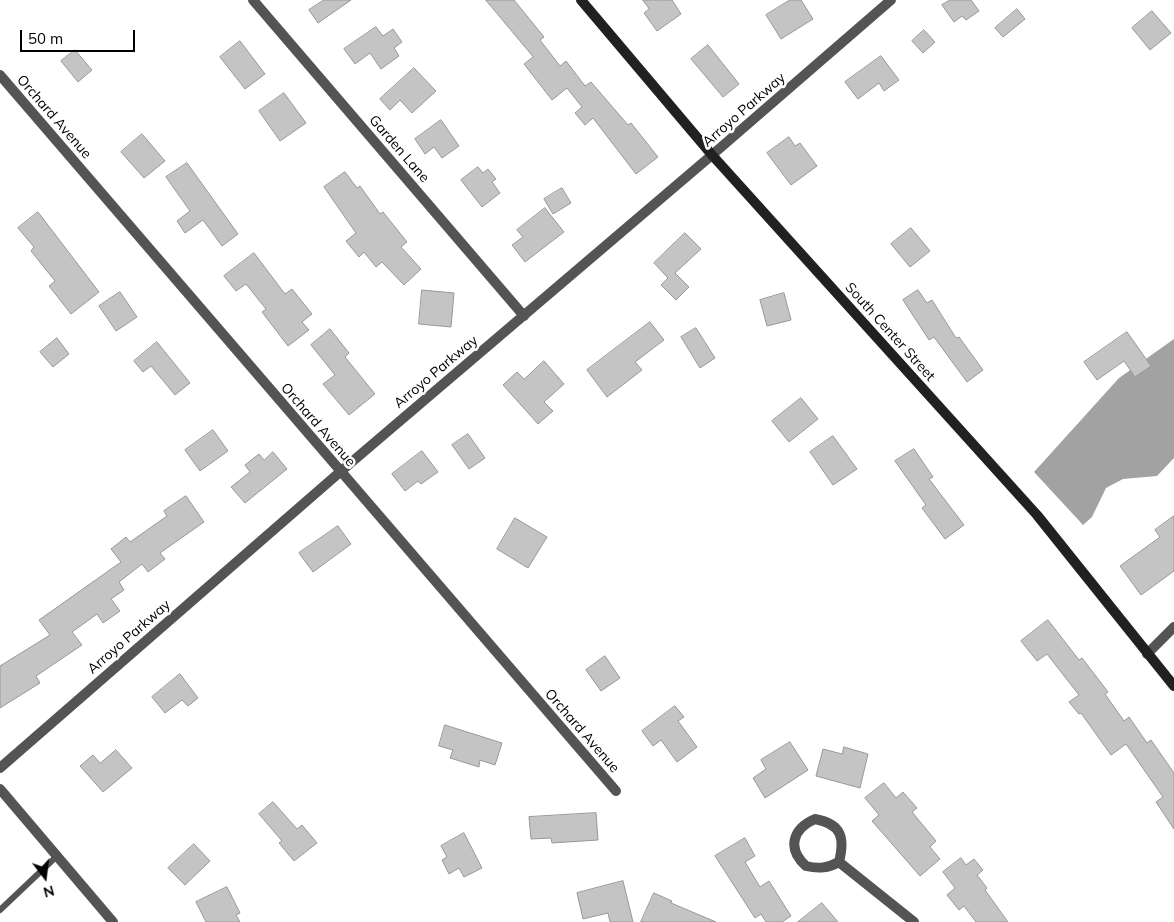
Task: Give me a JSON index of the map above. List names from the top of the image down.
{
  "streets": {
    "street": [
      "Arroyo Parkway",
      "Orchard Avenue",
      "Garden Lane",
      "South Center Street"
    ]
  },
  "crossings": [
    ["Arroyo Parkway", "Orchard Avenue"],
    ["Arroyo Parkway", "Garden Lane"],
    ["Arroyo Parkway", "South Center Street"]
  ],
  "scale_bar": "50 m",
  "north": "bottom"
}
